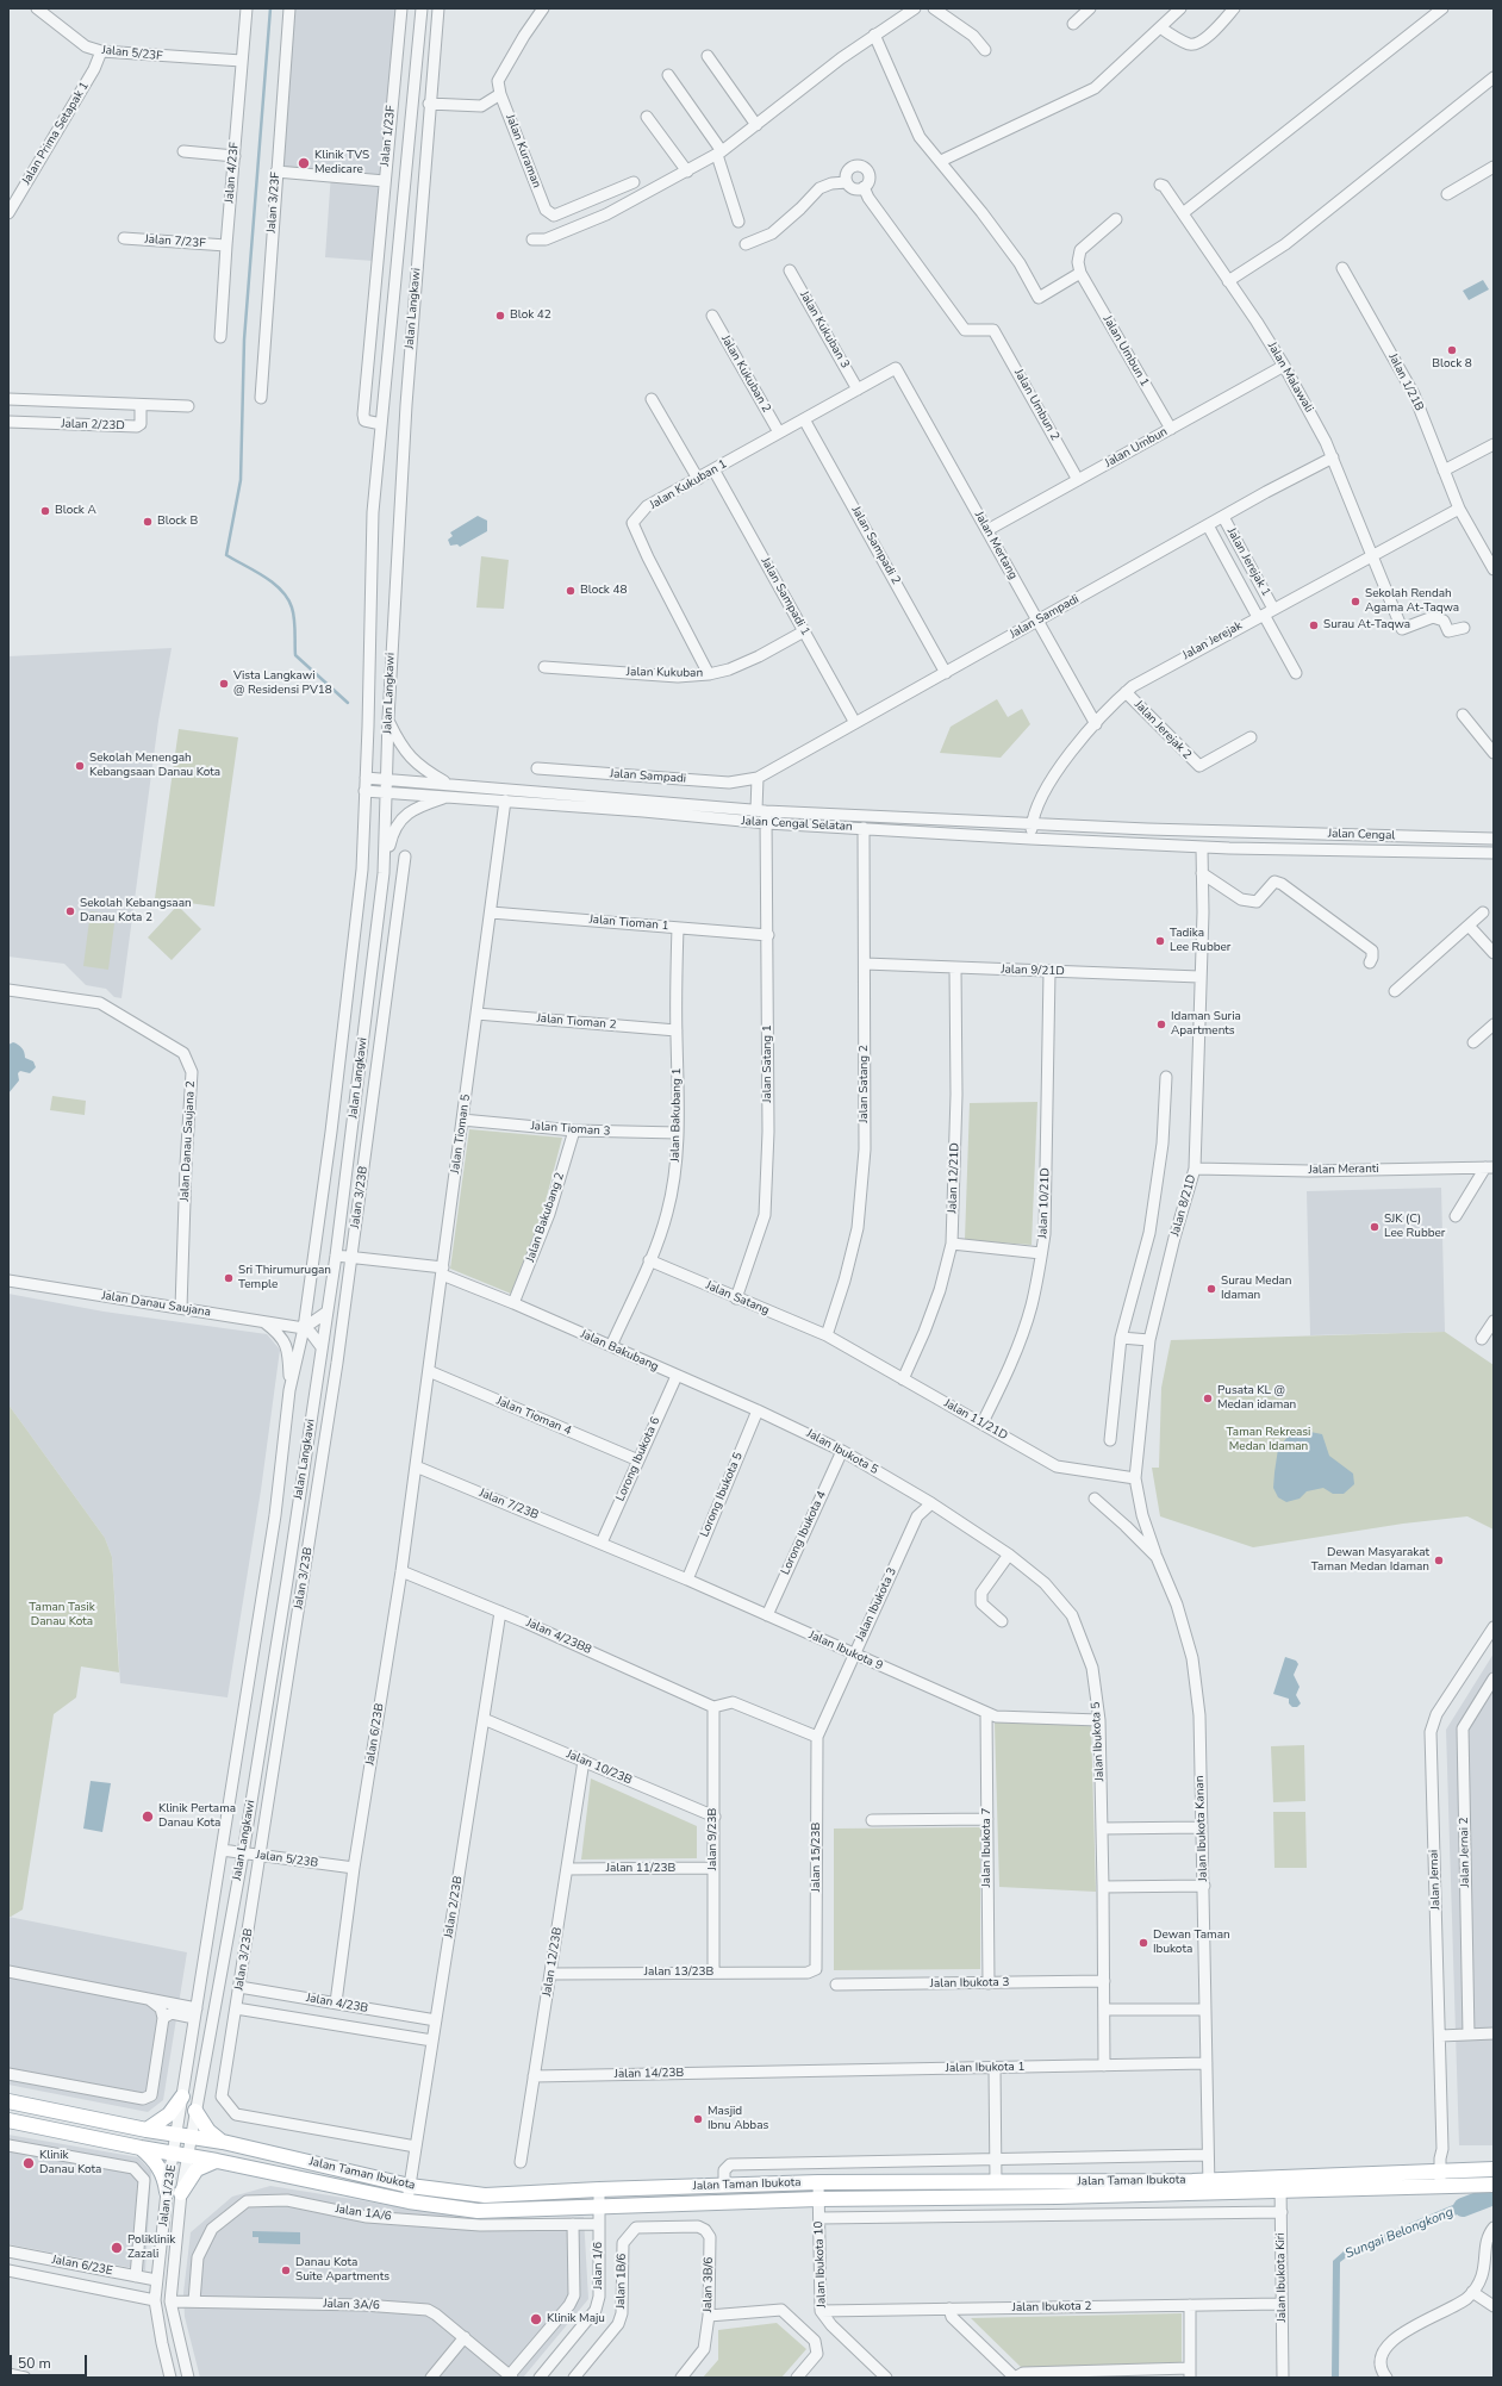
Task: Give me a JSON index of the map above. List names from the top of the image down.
{
  "streets": {
    "main road": ["Jalan Taman Ibukota"],
    "street": [
      "Jalan 5/23F",
      "Jalan Prima Setapak 1",
      "Jalan 1/23F",
      "Jalan Kuraman",
      "Jalan 4/23F",
      "Jalan 3/23F",
      "Jalan 7/23F",
      "Jalan Langkawi",
      "Jalan Kukuban 3",
      "Jalan Umbun 1",
      "Jalan Kukuban 2",
      "Jalan Malawali",
      "Jalan 1/21B",
      "Jalan Umbun 2",
      "Jalan 2/23D",
      "Jalan Umbun",
      "Jalan Kukuban 1",
      "Jalan Sampadi 2",
      "Jalan Mertang",
      "Jalan Jerejak 1",
      "Jalan Sampadi 1",
      "Jalan Sampadi",
      "Jalan Jerejak",
      "Jalan Kukuban",
      "Jalan Jerejak 2",
      "Jalan Cengal Selatan",
      "Jalan Cengal",
      "Jalan Tioman 1",
      "Jalan 9/21D",
      "Jalan Tioman 2",
      "Jalan Satang 1",
      "Jalan Satang 2",
      "Jalan Bakubang 1",
      "Jalan Tioman 3",
      "Jalan Tioman 5",
      "Jalan Danau Saujana 2",
      "Jalan Meranti",
      "Jalan 12/21D",
      "Jalan 3/23B",
      "Jalan 10/21D",
      "Jalan 8/21D",
      "Jalan Bakubang 2",
      "Jalan Satang",
      "Jalan Danau Saujana",
      "Jalan Bakubang",
      "Jalan Tioman 4",
      "Jalan 11/21D",
      "Jalan Ibukota 5",
      "Lorong Ibukota 6",
      "Lorong Ibukota 5",
      "Jalan 7/23B",
      "Lorong Ibukota 4",
      "Jalan Ibukota 3",
      "Jalan 4/23B8",
      "Jalan Ibukota 9",
      "Jalan 6/23B",
      "Jalan 10/23B",
      "Jalan Ibukota Kanan",
      "Jalan 9/23B",
      "Jalan Ibukota 7",
      "Jalan Jernai 2",
      "Jalan 15/23B",
      "Jalan 5/23B",
      "Jalan 11/23B",
      "Jalan Jernai",
      "Jalan 2/23B",
      "Jalan 12/23B",
      "Jalan 13/23B",
      "Jalan 4/23B",
      "Jalan Ibukota 1",
      "Jalan 14/23B",
      "Jalan 1/23E",
      "Jalan 1A/6",
      "Jalan Ibukota 10",
      "Jalan 6/23E",
      "Jalan 1/6",
      "Jalan Ibukota Kiri",
      "Jalan 1B/6",
      "Jalan 3B/6",
      "Jalan 3A/6",
      "Jalan Ibukota 2"
    ]
  },
  "crossings": [
    ["Jalan 5/23F", "Jalan Prima Setapak 1"],
    ["Jalan 5/23F", "Jalan 4/23F"],
    ["Jalan 1/23F", "Jalan Langkawi"],
    ["Jalan 4/23F", "Jalan 7/23F"],
    ["Jalan Langkawi", "Jalan Cengal Selatan"],
    ["Jalan Langkawi", "Jalan Danau Saujana"],
    ["Jalan Langkawi", "Jalan Bakubang"],
    ["Jalan Langkawi", "Jalan 5/23B"],
    ["Jalan Langkawi", "Jalan Taman Ibukota"],
    ["Jalan Langkawi", "Jalan 1/23E"],
    ["Jalan Kukuban 3", "Jalan Kukuban 1"],
    ["Jalan Umbun 1", "Jalan Umbun"],
    ["Jalan Kukuban 2", "Jalan Kukuban 1"],
    ["Jalan Malawali", "Jalan Umbun"],
    ["Jalan Malawali", "Jalan Sampadi"],
    ["Jalan Malawali", "Jalan Jerejak"],
    ["Jalan 1/21B", "Jalan Jerejak"],
    ["Jalan Umbun 2", "Jalan Umbun"],
    ["Jalan Umbun", "Jalan Mertang"],
    ["Jalan Kukuban 1", "Jalan Sampadi 2"],
    ["Jalan Kukuban 1", "Jalan Mertang"],
    ["Jalan Kukuban 1", "Jalan Sampadi 1"],
    ["Jalan Kukuban 1", "Jalan Kukuban"],
    ["Jalan Sampadi 2", "Jalan Sampadi"],
    ["Jalan Mertang", "Jalan Sampadi"],
    ["Jalan Mertang", "Jalan Jerejak"],
    ["Jalan Jerejak 1", "Jalan Sampadi"],
    ["Jalan Jerejak 1", "Jalan Jerejak"],
    ["Jalan Sampadi 1", "Jalan Sampadi"],
    ["Jalan Sampadi 1", "Jalan Kukuban"],
    ["Jalan Jerejak", "Jalan Jerejak 2"],
    ["Jalan Jerejak", "Jalan Cengal Selatan"],
    ["Jalan Cengal Selatan", "Jalan Cengal"],
    ["Jalan Cengal Selatan", "Jalan Satang 1"],
    ["Jalan Cengal Selatan", "Jalan Satang 2"],
    ["Jalan Cengal Selatan", "Jalan Tioman 5"],
    ["Jalan Cengal Selatan", "Jalan 8/21D"],
    ["Jalan Tioman 1", "Jalan Satang 1"],
    ["Jalan Tioman 1", "Jalan Bakubang 1"],
    ["Jalan Tioman 1", "Jalan Tioman 5"],
    ["Jalan 9/21D", "Jalan Satang 2"],
    ["Jalan 9/21D", "Jalan 12/21D"],
    ["Jalan 9/21D", "Jalan 10/21D"],
    ["Jalan 9/21D", "Jalan 8/21D"],
    ["Jalan Tioman 2", "Jalan Bakubang 1"],
    ["Jalan Tioman 2", "Jalan Tioman 5"],
    ["Jalan Satang 1", "Jalan Satang"],
    ["Jalan Satang 2", "Jalan Satang"],
    ["Jalan Satang 2", "Jalan 11/21D"],
    ["Jalan Bakubang 1", "Jalan Tioman 3"],
    ["Jalan Bakubang 1", "Jalan Satang"],
    ["Jalan Bakubang 1", "Jalan Bakubang"],
    ["Jalan Tioman 3", "Jalan Tioman 5"],
    ["Jalan Tioman 3", "Jalan Bakubang 2"],
    ["Jalan Tioman 5", "Jalan Bakubang"],
    ["Jalan Tioman 5", "Jalan Tioman 4"],
    ["Jalan Tioman 5", "Jalan 7/23B"],
    ["Jalan Tioman 5", "Jalan 6/23B"],
    ["Jalan Danau Saujana 2", "Jalan Danau Saujana"],
    ["Jalan Meranti", "Jalan 8/21D"],
    ["Jalan 12/21D", "Jalan 11/21D"],
    ["Jalan 3/23B", "Jalan Bakubang"],
    ["Jalan 3/23B", "Jalan 5/23B"],
    ["Jalan 3/23B", "Jalan 2/23B"],
    ["Jalan 3/23B", "Jalan 4/23B"],
    ["Jalan 10/21D", "Jalan 11/21D"],
    ["Jalan 8/21D", "Jalan 11/21D"],
    ["Jalan 8/21D", "Jalan Ibukota Kanan"],
    ["Jalan Bakubang 2", "Jalan Bakubang"],
    ["Jalan Satang", "Jalan 11/21D"],
    ["Jalan Bakubang", "Jalan Ibukota 5"],
    ["Jalan Bakubang", "Lorong Ibukota 6"],
    ["Jalan Bakubang", "Lorong Ibukota 5"],
    ["Jalan Tioman 4", "Lorong Ibukota 6"],
    ["Jalan Ibukota 5", "Lorong Ibukota 4"],
    ["Jalan Ibukota 5", "Jalan Ibukota 3"],
    ["Jalan Ibukota 5", "Jalan Ibukota 9"],
    ["Jalan Ibukota 5", "Jalan Ibukota 1"],
    ["Lorong Ibukota 6", "Jalan 7/23B"],
    ["Lorong Ibukota 6", "Jalan Ibukota 9"],
    ["Lorong Ibukota 5", "Jalan Ibukota 9"],
    ["Jalan 7/23B", "Jalan Ibukota 9"],
    ["Jalan 7/23B", "Jalan 6/23B"],
    ["Lorong Ibukota 4", "Jalan Ibukota 9"],
    ["Jalan Ibukota 3", "Jalan Ibukota 9"],
    ["Jalan Ibukota 3", "Jalan Ibukota 7"],
    ["Jalan Ibukota 3", "Jalan 15/23B"],
    ["Jalan 4/23B8", "Jalan 6/23B"],
    ["Jalan 4/23B8", "Jalan 9/23B"],
    ["Jalan 4/23B8", "Jalan 2/23B"],
    ["Jalan Ibukota 9", "Jalan Ibukota 7"],
    ["Jalan 6/23B", "Jalan 5/23B"],
    ["Jalan 6/23B", "Jalan 4/23B"],
    ["Jalan 10/23B", "Jalan 9/23B"],
    ["Jalan 10/23B", "Jalan 2/23B"],
    ["Jalan 10/23B", "Jalan 12/23B"],
    ["Jalan Ibukota Kanan", "Jalan Ibukota 1"],
    ["Jalan Ibukota Kanan", "Jalan Taman Ibukota"],
    ["Jalan 9/23B", "Jalan 11/23B"],
    ["Jalan 9/23B", "Jalan 13/23B"],
    ["Jalan 15/23B", "Jalan 13/23B"],
    ["Jalan 11/23B", "Jalan 12/23B"],
    ["Jalan Jernai", "Jalan Taman Ibukota"],
    ["Jalan 2/23B", "Jalan 4/23B"],
    ["Jalan 2/23B", "Jalan Taman Ibukota"],
    ["Jalan 12/23B", "Jalan 13/23B"],
    ["Jalan 12/23B", "Jalan 14/23B"],
    ["Jalan Ibukota 1", "Jalan 14/23B"],
    ["Jalan Taman Ibukota", "Jalan 1/23E"],
    ["Jalan Taman Ibukota", "Jalan Ibukota 10"],
    ["Jalan Taman Ibukota", "Jalan 1/6"],
    ["Jalan Taman Ibukota", "Jalan Ibukota Kiri"],
    ["Jalan 1/23E", "Jalan 6/23E"],
    ["Jalan 1/23E", "Jalan 3A/6"],
    ["Jalan 1A/6", "Jalan 1/6"],
    ["Jalan 1A/6", "Jalan 3A/6"],
    ["Jalan Ibukota 10", "Jalan Ibukota 2"],
    ["Jalan Ibukota Kiri", "Jalan Ibukota 2"],
    ["Jalan 1B/6", "Jalan 3B/6"]
  ],
  "water": ["Sungai Belongkong"],
  "parks": ["Taman Rekreasi Medan Idaman", "Taman Tasik Danau Kota"],
  "places": [
    "Klinik TVS Medicare",
    "Blok 42",
    "Block 8",
    "Block A",
    "Block B",
    "Block 48",
    "Sekolah Rendah Agama At-Taqwa",
    "Surau At-Taqwa",
    "Vista Langkawi @ Residensi PV18",
    "Sekolah Menengah Kebangsaan Danau Kota",
    "Sekolah Kebangsaan Danau Kota 2",
    "Tadika Lee Rubber",
    "Idaman Suria Apartments",
    "SJK (C) Lee Rubber",
    "Sri Thirumurugan Temple",
    "Surau Medan Idaman",
    "Pusata KL @ Medan idaman",
    "Dewan Masyarakat Taman Medan Idaman",
    "Klinik Pertama Danau Kota",
    "Dewan Taman Ibukota",
    "Masjid Ibnu Abbas",
    "Klinik Danau Kota",
    "Poliklinik Zazali",
    "Danau Kota Suite Apartments",
    "Klinik Maju"
  ],
  "scale_bar": "50 m"
}
